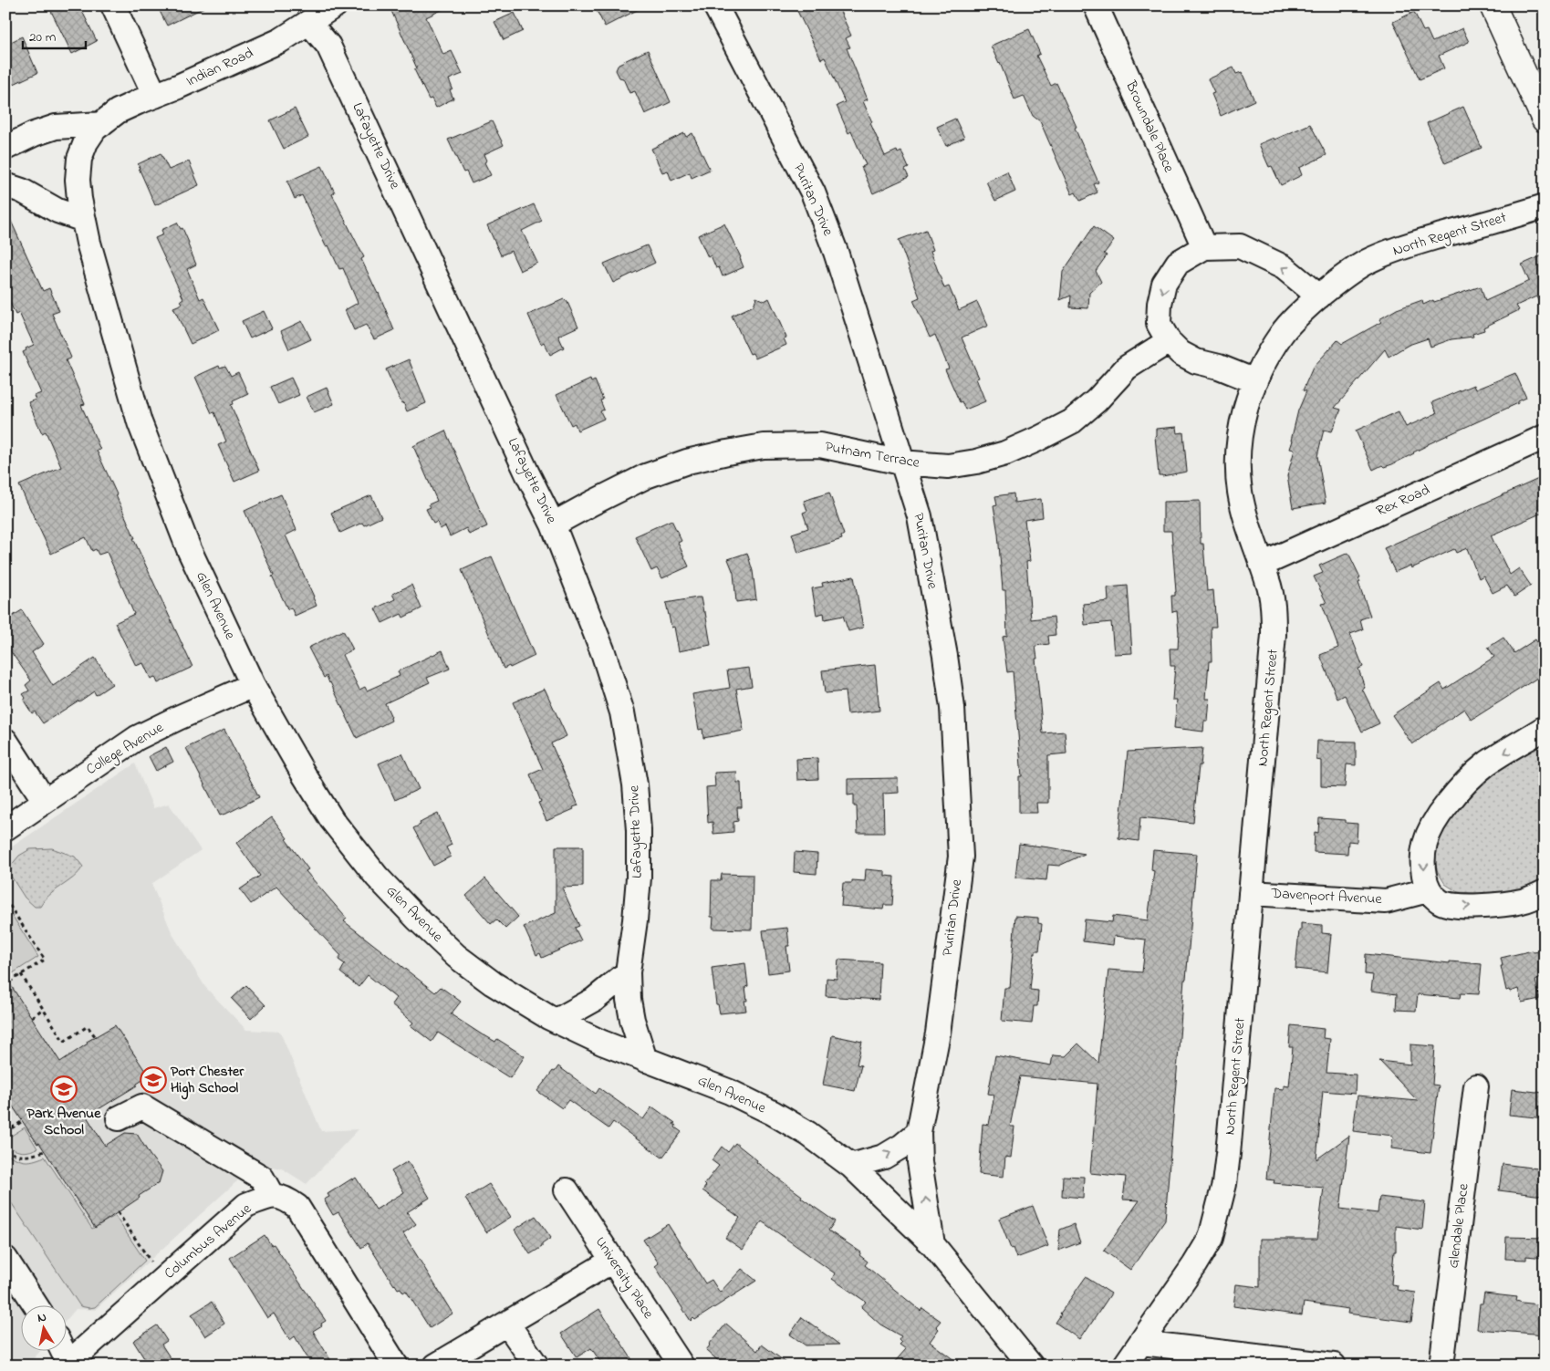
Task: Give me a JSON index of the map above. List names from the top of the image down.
{
  "streets": {
    "street": [
      "Indian Road",
      "Browndale Place",
      "Lafayette Drive",
      "Puritan Drive",
      "North Regent Street",
      "Putnam Terrace",
      "Rex Road",
      "Glen Avenue",
      "College Avenue",
      "Davenport Avenue",
      "Glendale Place",
      "Columbus Avenue",
      "University Place"
    ]
  },
  "crossings": [
    ["Indian Road", "Lafayette Drive"],
    ["Indian Road", "Glen Avenue"],
    ["Lafayette Drive", "Putnam Terrace"],
    ["Lafayette Drive", "Glen Avenue"],
    ["Puritan Drive", "Putnam Terrace"],
    ["Puritan Drive", "Glen Avenue"],
    ["North Regent Street", "Rex Road"],
    ["North Regent Street", "Davenport Avenue"],
    ["Glen Avenue", "College Avenue"]
  ],
  "places": {
    "school or university": ["Port Chester High School", "Park Avenue School"]
  },
  "scale_bar": "20 m",
  "north": "top"
}
